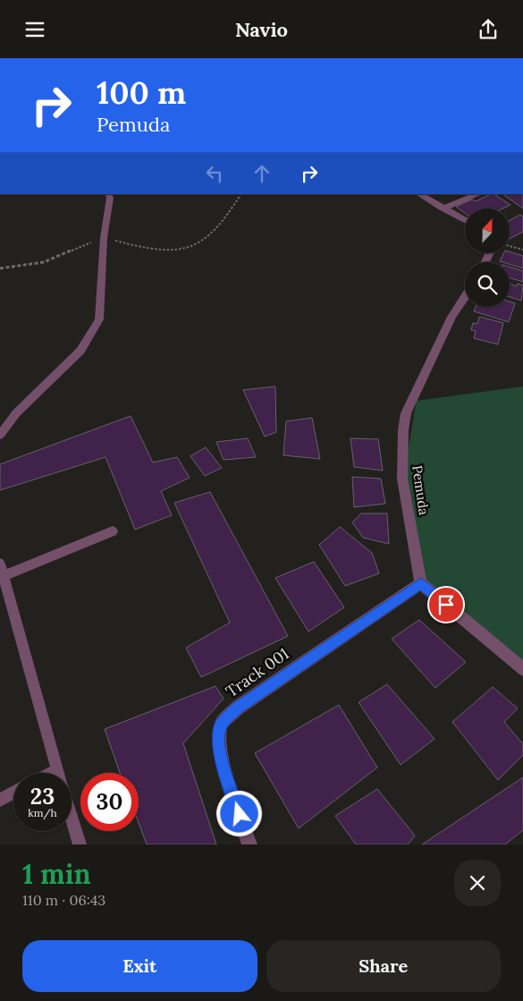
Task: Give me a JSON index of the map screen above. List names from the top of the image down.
{
  "streets": {
    "street": ["Pemuda", "Track 001"]
  },
  "crossings": [
    ["Pemuda", "Track 001"]
  ],
  "north": "top",
  "page": {
    "header": "Navio",
    "turn": ["100 m", "Pemuda"],
    "speed": "23 km/h",
    "limit": "30",
    "heading": ["1 min", "110 m · 06:43"],
    "buttons": ["Exit", "Share"]
  }
}
